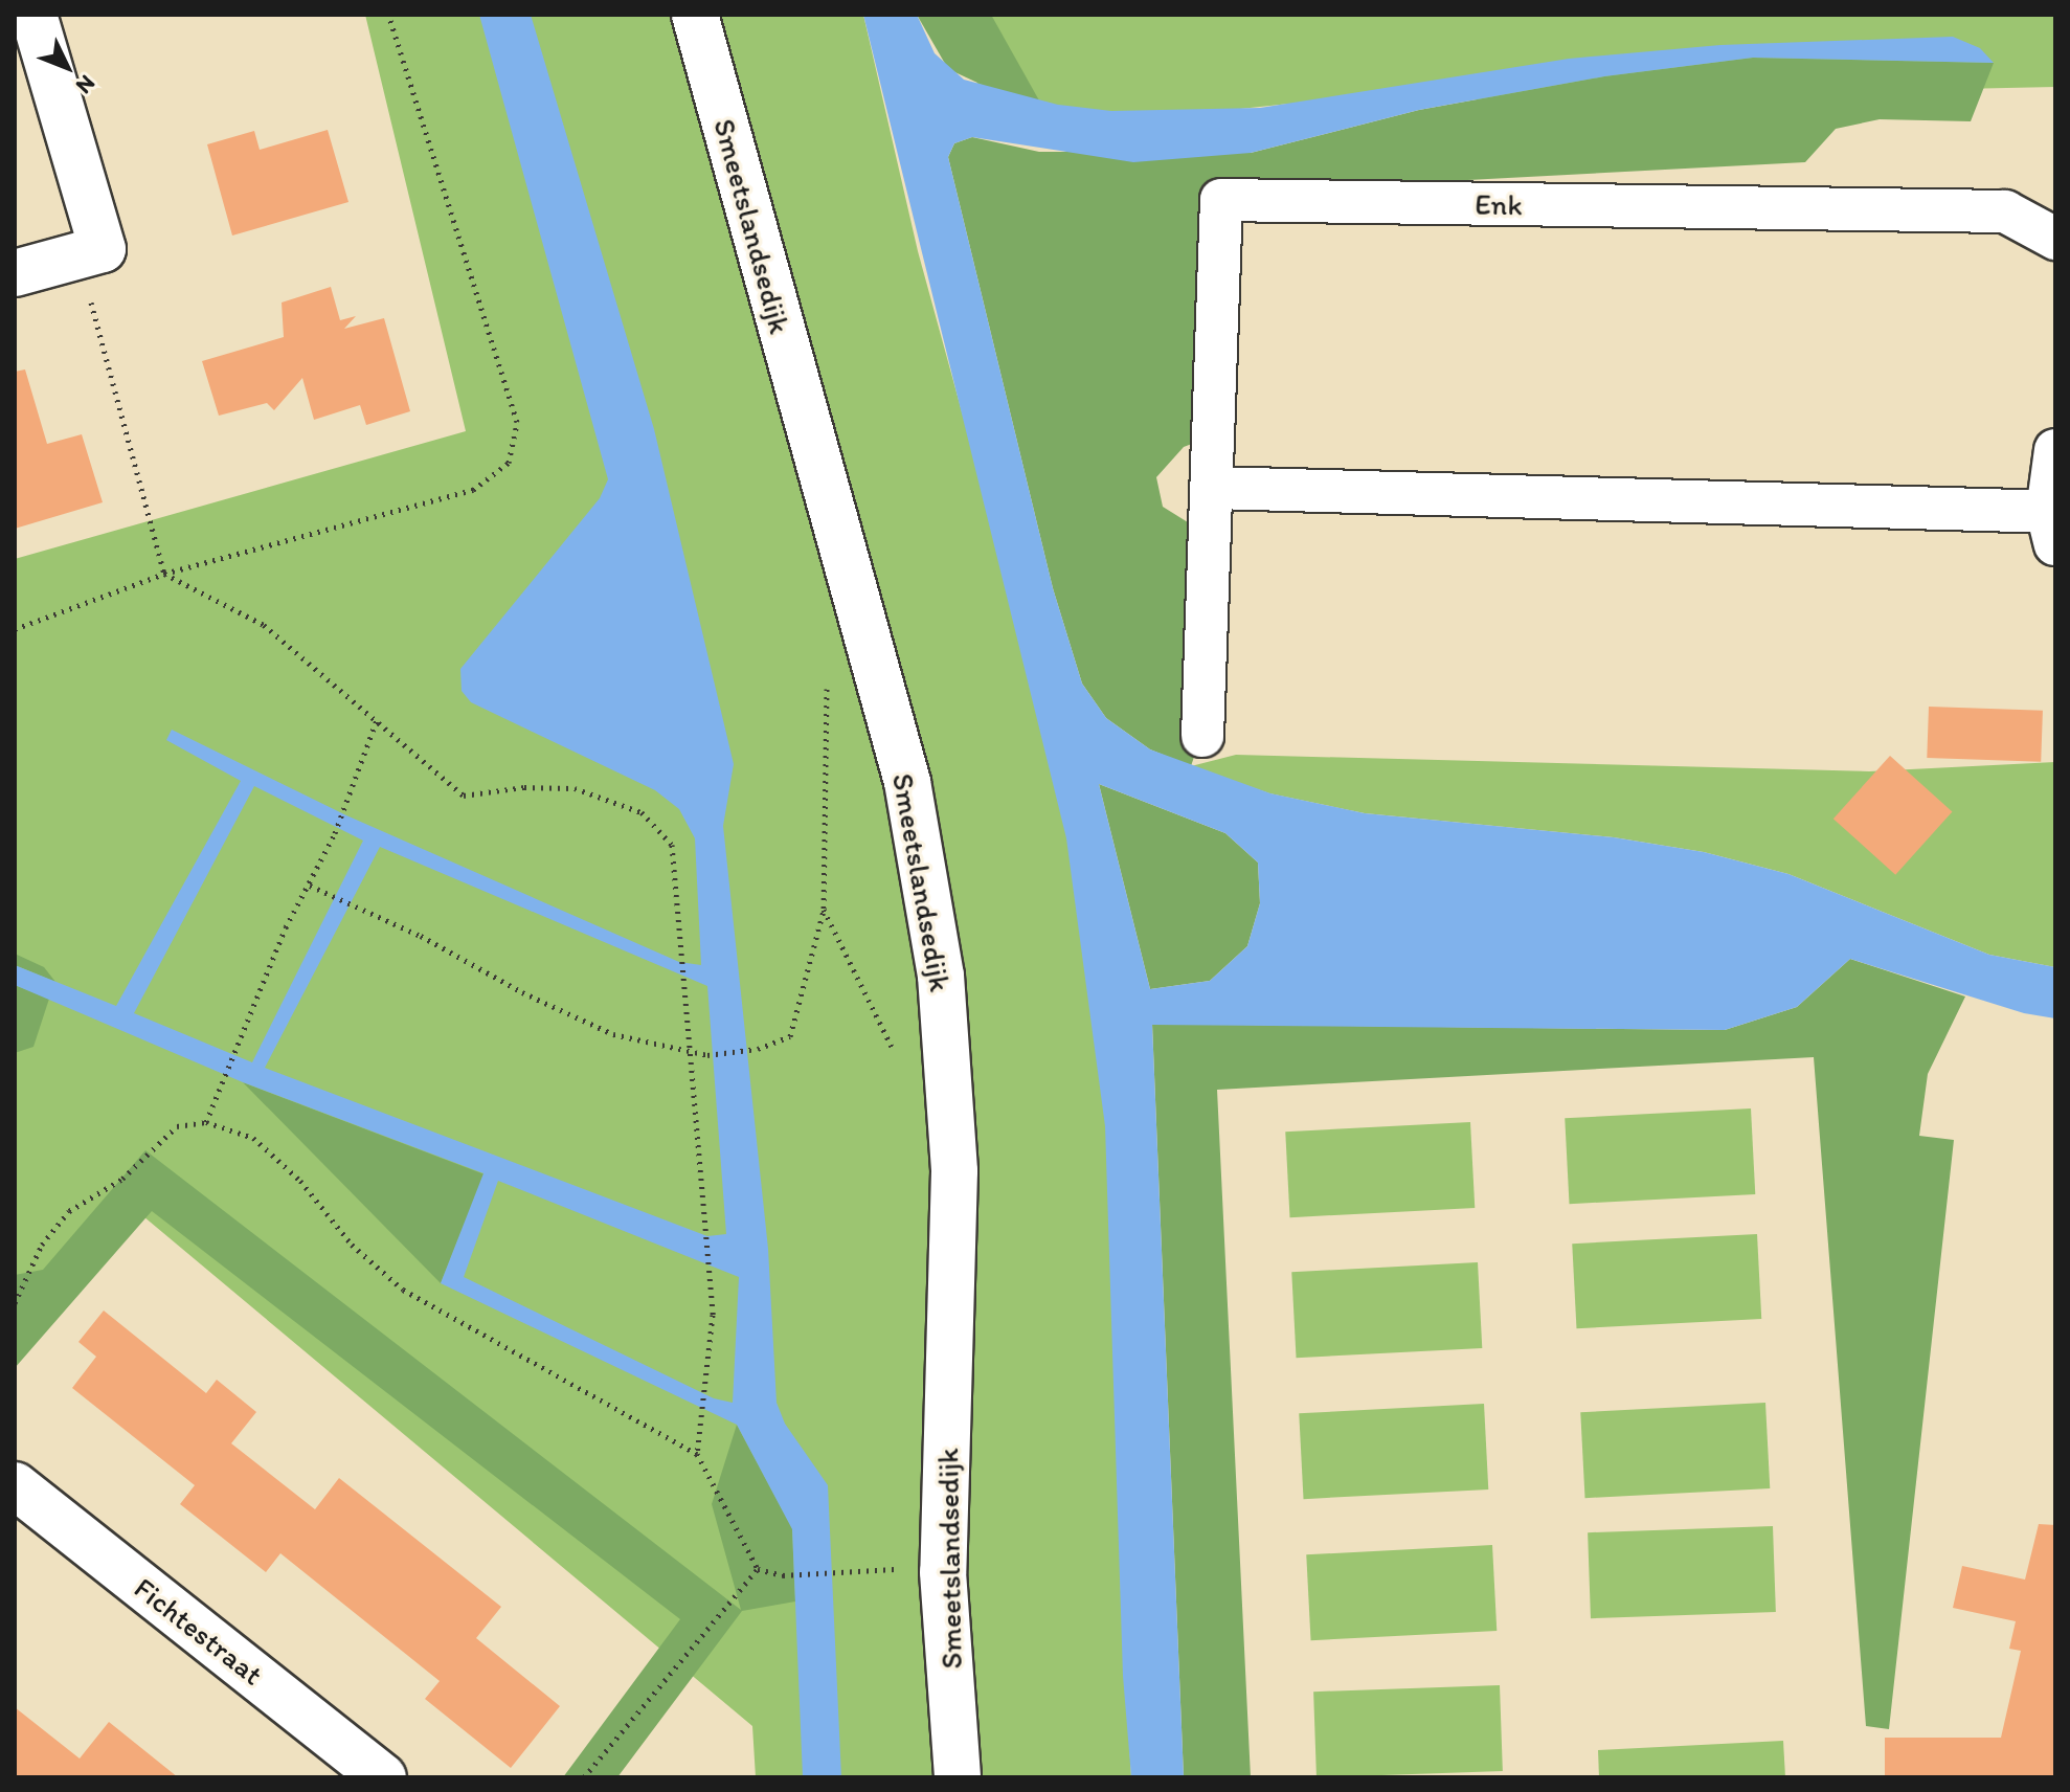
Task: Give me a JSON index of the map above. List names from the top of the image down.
{
  "streets": {
    "street": ["Enk", "Smeetslandsedijk", "Fichtestraat"]
  },
  "north": "bottom right"
}
